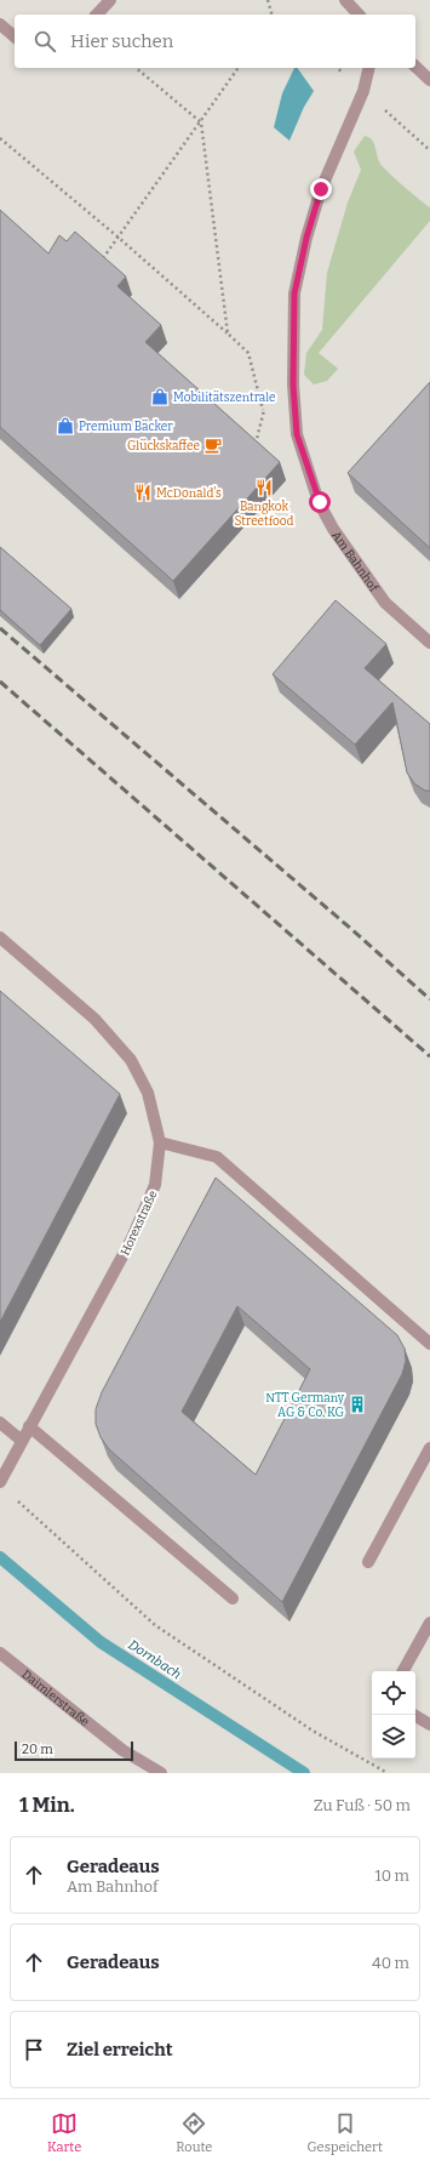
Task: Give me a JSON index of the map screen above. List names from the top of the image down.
{
  "streets": {
    "street": ["Am Bahnhof", "Horexstraße", "Daimlerstraße"]
  },
  "water": ["Dornbach"],
  "places": {
    "shop": ["Mobilitätszentrale", "Premium Bäcker"],
    "cafe": ["Glückskaffee"],
    "restaurant": ["Bangkok Streetfood", "McDonald's"],
    "building": ["NTT Germany AG & Co. KG"]
  },
  "scale_bar": "20 m",
  "page": {
    "search": "Hier suchen",
    "scale": "20 m",
    "heading": ["1 Min.", "Zu Fuß · 50 m"],
    "list": [
      ["Geradeaus", "Am Bahnhof", "10 m"],
      ["Geradeaus", "40 m"],
      "Ziel erreicht"
    ],
    "nav": ["Karte", "Route", "Gespeichert"]
  }
}
